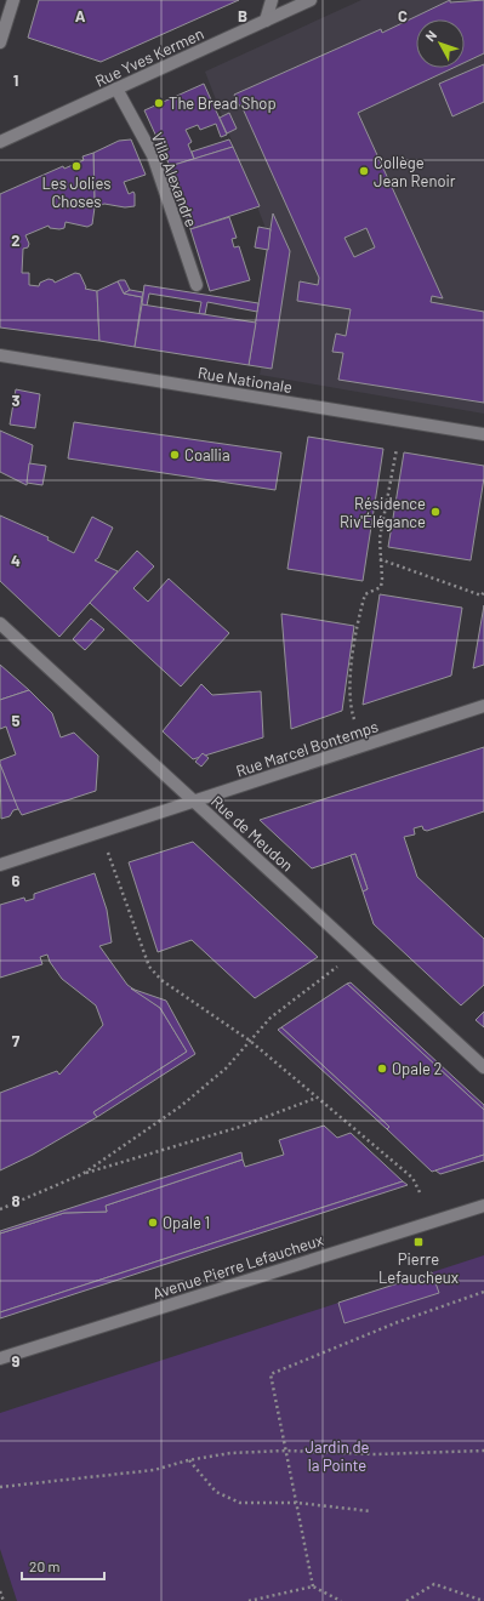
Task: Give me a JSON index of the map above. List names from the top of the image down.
{
  "streets": {
    "street": [
      "Rue Yves Kermen",
      "Villa Alexandre",
      "Rue Nationale",
      "Rue Marcel Bontemps",
      "Rue de Meudon",
      "Avenue Pierre Lefaucheux"
    ]
  },
  "crossings": [
    ["Rue Yves Kermen", "Villa Alexandre"],
    ["Rue Marcel Bontemps", "Rue de Meudon"]
  ],
  "parks": ["Jardin de la Pointe"],
  "places": {
    "other": [
      "The Bread Shop",
      "Les Jolies Choses",
      "Collège Jean Renoir",
      "Coallia",
      "Résidence Riv'Élégance",
      "Opale 2",
      "Opale 1"
    ],
    "transit": ["Pierre Lefaucheux"]
  },
  "scale_bar": "20 m",
  "north": "top left",
  "grid": {
    "columns": ["A", "B", "C"],
    "rows": [
      "1",
      "2",
      "3",
      "4",
      "5",
      "6",
      "7",
      "8",
      "9"
    ]
  }
}
